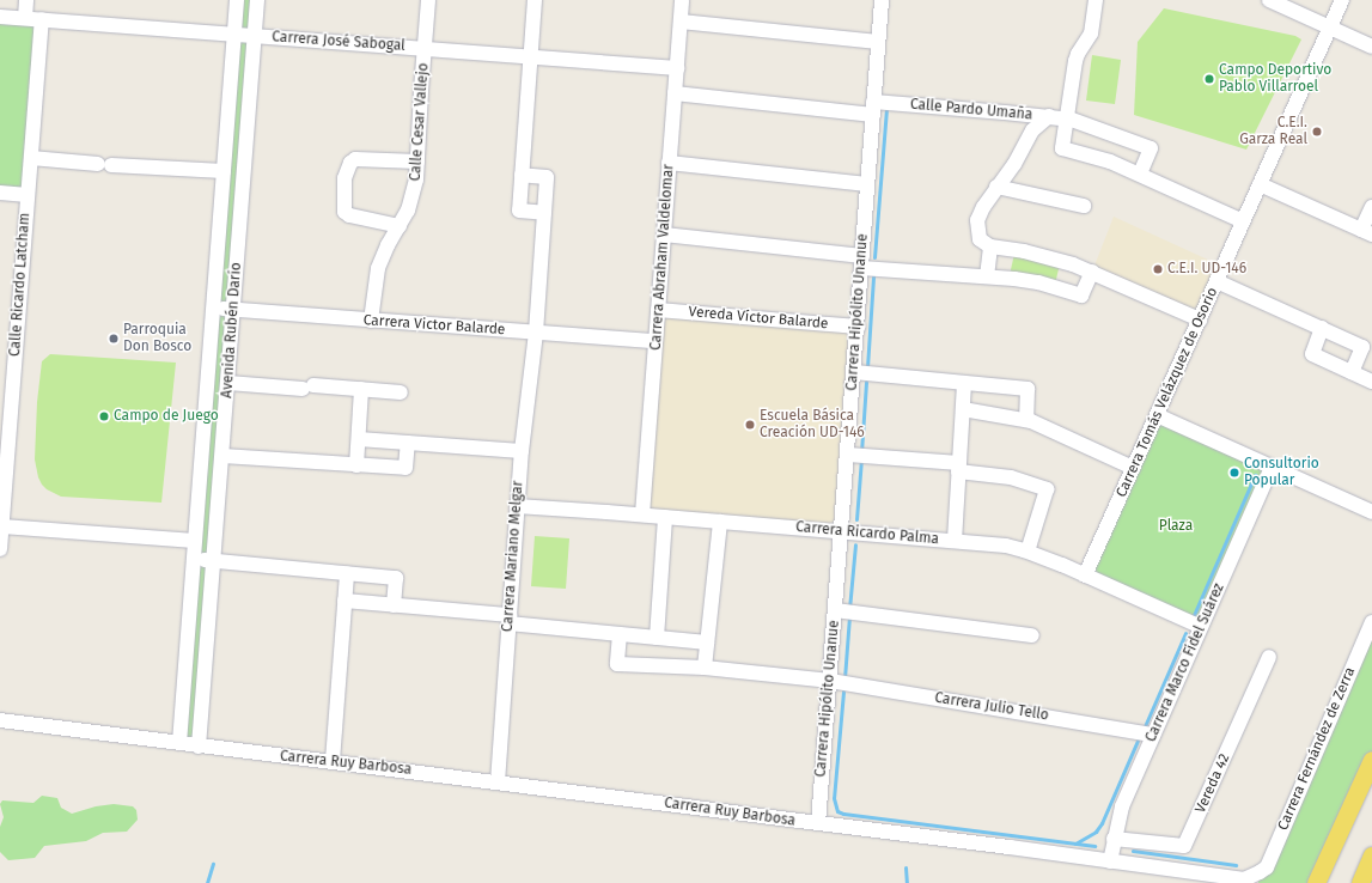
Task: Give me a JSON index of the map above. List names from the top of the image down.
{
  "streets": {
    "street": [
      "Carrera José Sabogal",
      "Calle Pardo Umaña",
      "Calle Cesar Vallejo",
      "Carrera Abraham Valdelomar",
      "Calle Ricardo Latcham",
      "Carrera Hipólito Unanue",
      "Vereda Víctor Balarde",
      "Carrera Victor Balarde",
      "Avenida Rubén Darío",
      "Carrera Tomás Velázquez de Osorio",
      "Carrera Ricardo Palma",
      "Carrera Mariano Melgar",
      "Carrera Marco Fidel Suárez",
      "Carrera Julio Tello",
      "Carrera Fernández de Zerra",
      "Carrera Ruy Barbosa",
      "Vereda 42"
    ]
  },
  "crossings": [
    ["Carrera José Sabogal", "Calle Cesar Vallejo"],
    ["Carrera José Sabogal", "Carrera Abraham Valdelomar"],
    ["Carrera José Sabogal", "Calle Ricardo Latcham"],
    ["Carrera José Sabogal", "Avenida Rubén Darío"],
    ["Calle Pardo Umaña", "Carrera Abraham Valdelomar"],
    ["Calle Pardo Umaña", "Carrera Hipólito Unanue"],
    ["Calle Cesar Vallejo", "Carrera Victor Balarde"],
    ["Carrera Abraham Valdelomar", "Vereda Víctor Balarde"],
    ["Carrera Abraham Valdelomar", "Carrera Victor Balarde"],
    ["Carrera Abraham Valdelomar", "Carrera Ricardo Palma"],
    ["Carrera Hipólito Unanue", "Vereda Víctor Balarde"],
    ["Carrera Hipólito Unanue", "Carrera Ricardo Palma"],
    ["Carrera Hipólito Unanue", "Carrera Julio Tello"],
    ["Carrera Hipólito Unanue", "Carrera Ruy Barbosa"],
    ["Carrera Victor Balarde", "Avenida Rubén Darío"],
    ["Carrera Victor Balarde", "Carrera Mariano Melgar"],
    ["Avenida Rubén Darío", "Carrera Ruy Barbosa"],
    ["Carrera Tomás Velázquez de Osorio", "Carrera Ricardo Palma"],
    ["Carrera Ricardo Palma", "Carrera Mariano Melgar"],
    ["Carrera Ricardo Palma", "Carrera Marco Fidel Suárez"],
    ["Carrera Mariano Melgar", "Carrera Ruy Barbosa"],
    ["Carrera Marco Fidel Suárez", "Carrera Julio Tello"],
    ["Carrera Marco Fidel Suárez", "Carrera Ruy Barbosa"],
    ["Carrera Marco Fidel Suárez", "Vereda 42"],
    ["Carrera Fernández de Zerra", "Carrera Ruy Barbosa"]
  ],
  "parks": ["Plaza"],
  "places": [
    "Campo Deportivo Pablo Villarroel",
    "C.E.I. Garza Real",
    "C.E.I. UD-146",
    "Parroquia Don Bosco",
    "Campo de Juego",
    "Escuela Básica Creación UD-146",
    "Consultorio Popular"
  ]
}
